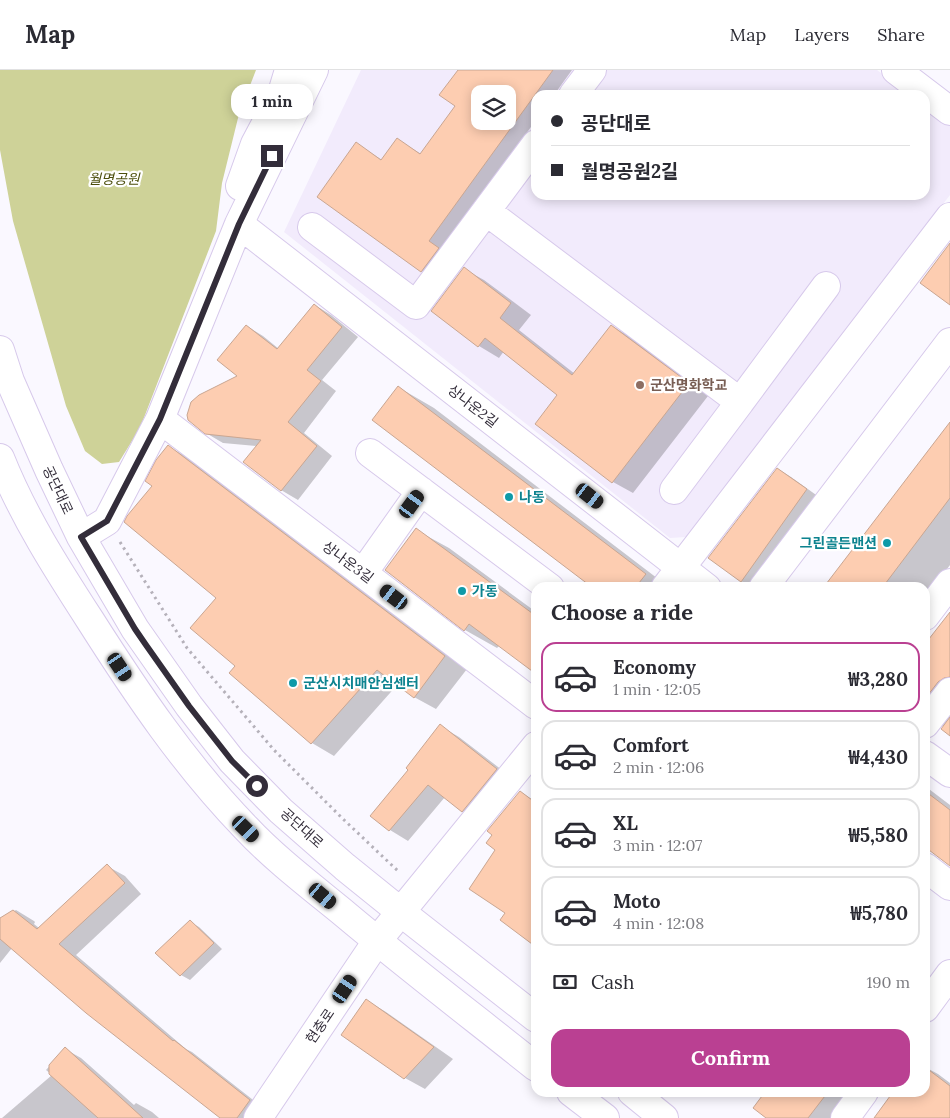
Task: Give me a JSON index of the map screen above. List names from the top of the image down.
{
  "streets": {
    "street": [
      "상나운2길",
      "공단대로",
      "상나운3길",
      "현충로"
    ]
  },
  "crossings": [
    ["공단대로", "현충로"]
  ],
  "parks": ["월명공원"],
  "places": [
    "군산명화학교",
    "나동",
    "그린골든맨션",
    "가동",
    "군산시치매안심센터"
  ],
  "page": {
    "header": "Map",
    "nav": ["Map", "Layers", "Share"],
    "bubble": "1 min",
    "banner": ["공단대로", "월명공원2길"],
    "heading": "Choose a ride",
    "list": [
      {
        "name": "Economy",
        "note": "1 min · 12:05",
        "value": "₩3,280"
      },
      {
        "name": "Comfort",
        "note": "2 min · 12:06",
        "value": "₩4,430"
      },
      {
        "name": "XL",
        "note": "3 min · 12:07",
        "value": "₩5,580"
      },
      {
        "name": "Moto",
        "note": "4 min · 12:08",
        "value": "₩5,780"
      }
    ],
    "pay": ["Cash", "190 m"],
    "buttons": "Confirm"
  }
}
